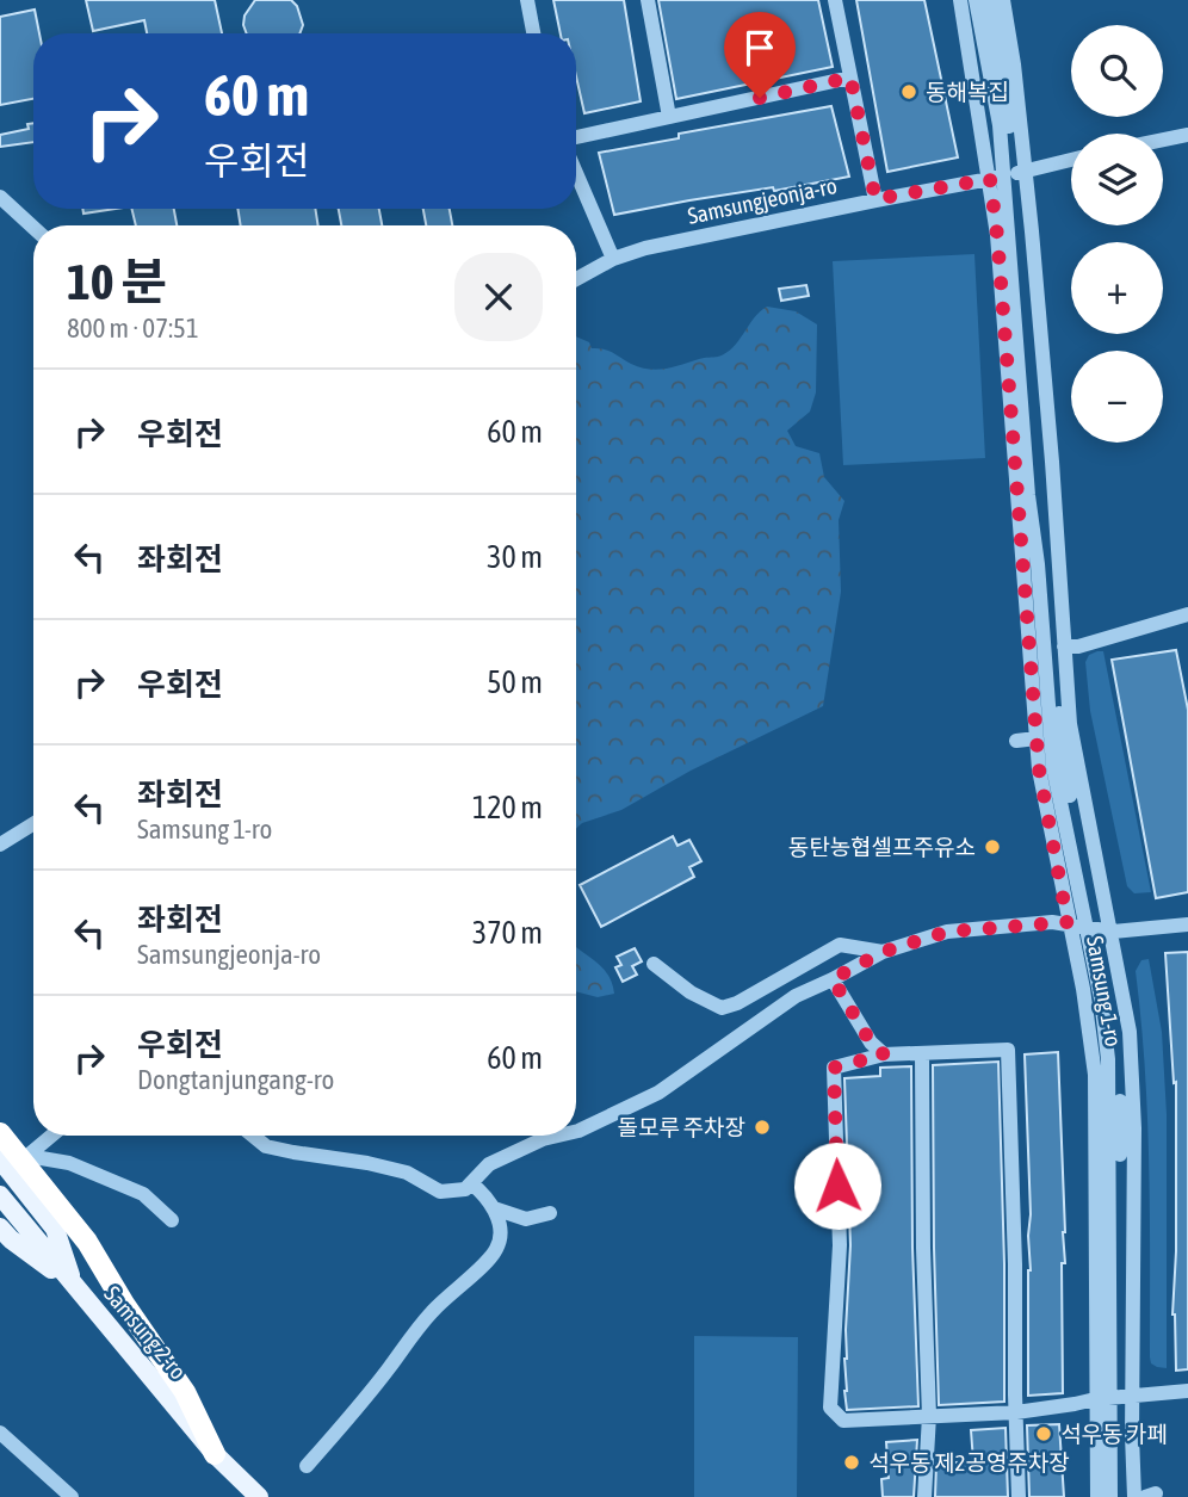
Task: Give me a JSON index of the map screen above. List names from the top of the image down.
{
  "streets": {
    "main road": ["Samsung 2-ro"],
    "street": ["Samsungjeonja-ro", "Samsung 1-ro"]
  },
  "crossings": [
    ["Samsungjeonja-ro", "Samsung 1-ro"]
  ],
  "places": [
    "동해복집",
    "동탄농협셀프주유소",
    "돌모루 주차장",
    "석우동 카페",
    "석우동 제2공영주차장"
  ],
  "page": {
    "map_buttons": ["+", "−"],
    "turn": ["60 m", "우회전"],
    "heading": ["10 분", "800 m · 07:51"],
    "list": [
      {
        "name": "우회전",
        "value": "60 m"
      },
      {
        "name": "좌회전",
        "value": "30 m"
      },
      {
        "name": "우회전",
        "value": "50 m"
      },
      {
        "name": "좌회전",
        "note": "Samsung 1-ro",
        "value": "120 m"
      },
      {
        "name": "좌회전",
        "note": "Samsungjeonja-ro",
        "value": "370 m"
      },
      {
        "name": "우회전",
        "note": "Dongtanjungang-ro",
        "value": "60 m"
      }
    ]
  }
}
